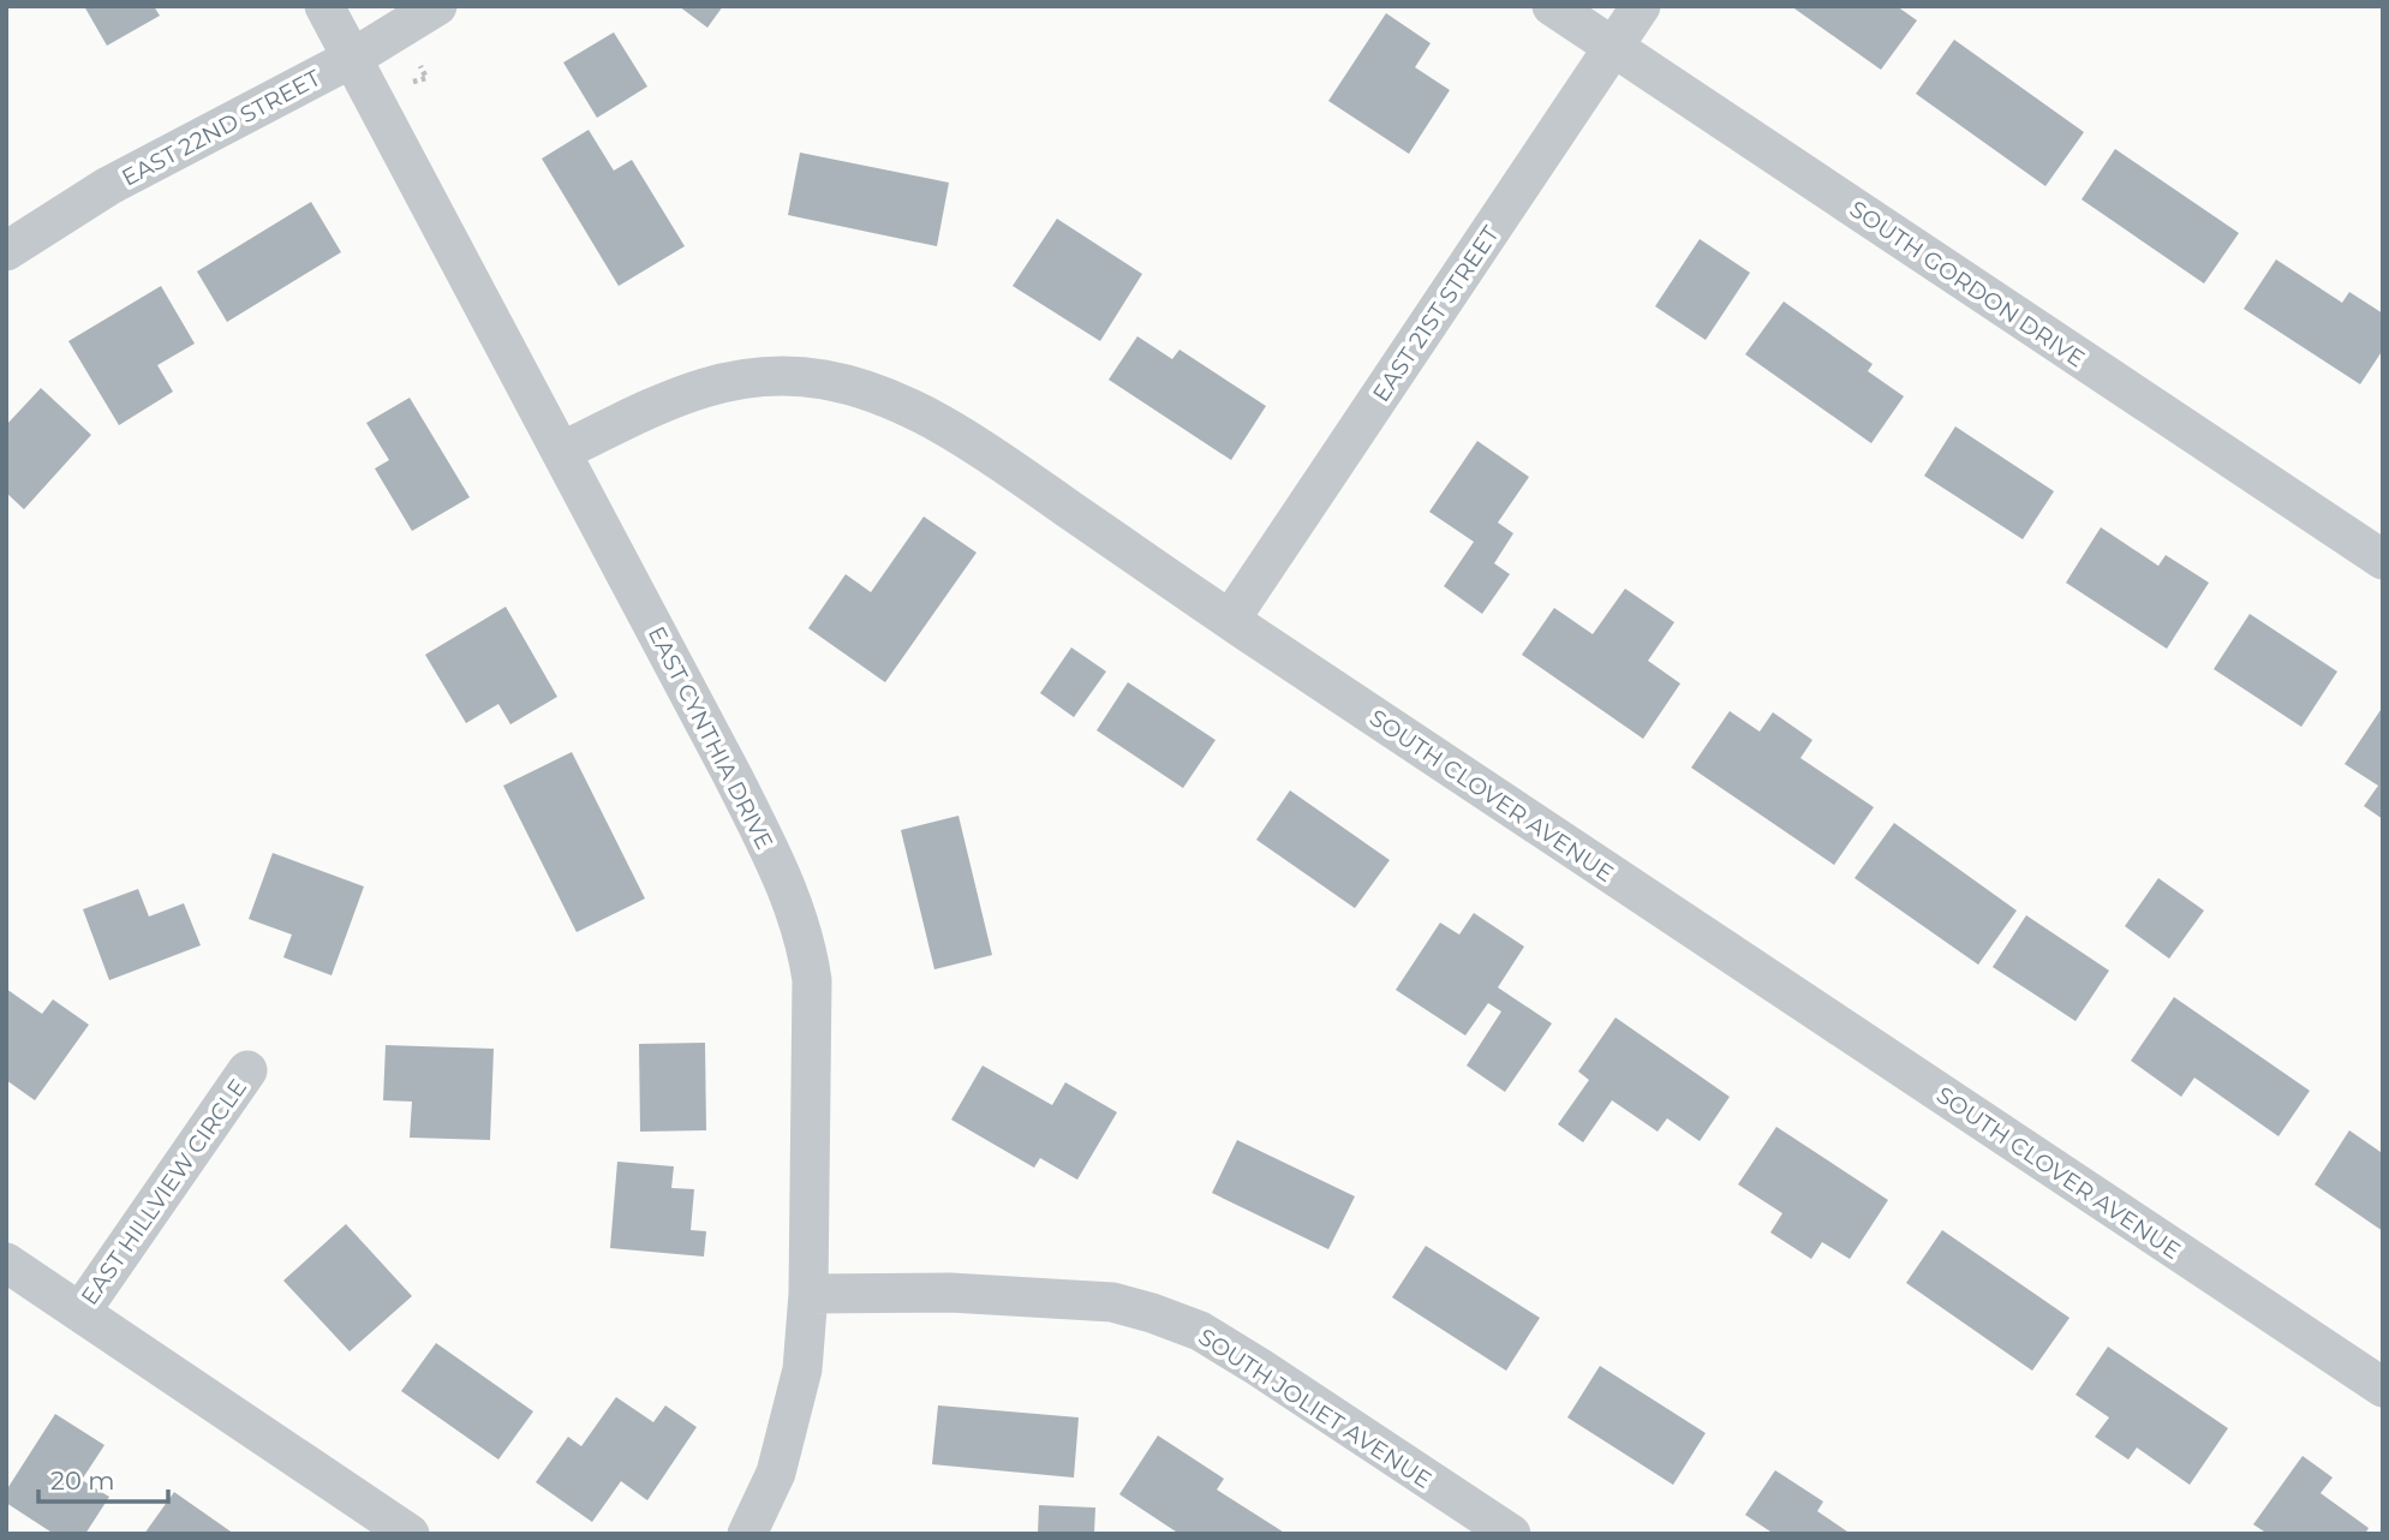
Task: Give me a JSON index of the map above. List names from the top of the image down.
{
  "streets": {
    "street": [
      "EAST 22ND STREET",
      "SOUTH GORDON DRIVE",
      "EAST 21ST STREET",
      "EAST CYNTHIA DRIVE",
      "SOUTH CLOVER AVENUE",
      "EAST HILLVIEW CIRCLE",
      "SOUTH JOLIET AVENUE"
    ]
  },
  "crossings": [
    ["EAST 22ND STREET", "EAST CYNTHIA DRIVE"],
    ["SOUTH GORDON DRIVE", "EAST 21ST STREET"],
    ["EAST 21ST STREET", "SOUTH CLOVER AVENUE"],
    ["EAST CYNTHIA DRIVE", "SOUTH CLOVER AVENUE"],
    ["EAST CYNTHIA DRIVE", "SOUTH JOLIET AVENUE"]
  ],
  "scale_bar": "20 m"
}
